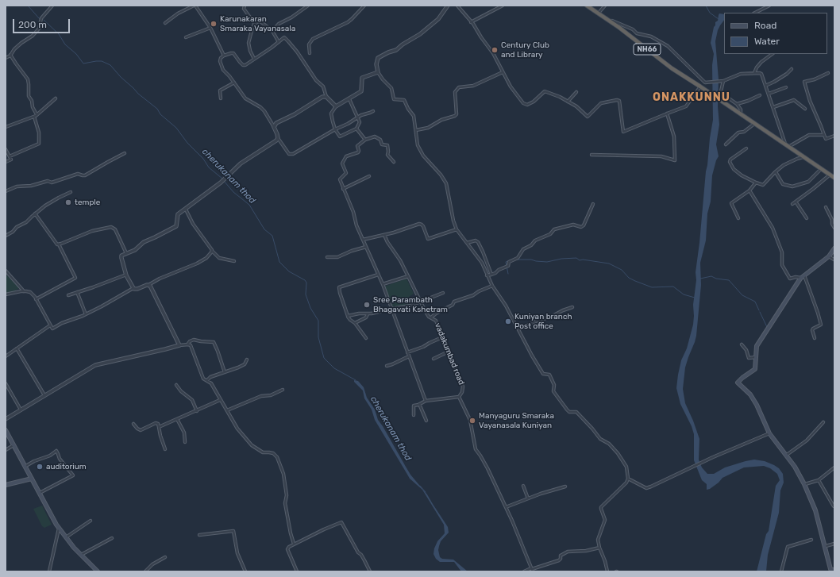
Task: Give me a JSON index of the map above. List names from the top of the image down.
{
  "streets": {
    "highway": ["NH66"],
    "street": ["vadakumbad road"]
  },
  "districts": ["ONAKKUNNU"],
  "water": ["cherukanam thod"],
  "places": [
    "Karunakaran Smaraka Vayanasala",
    "Century Club and Library",
    "temple",
    "Sree Parambath Bhagavati Kshetram",
    "Kuniyan branch Post office",
    "Manyaguru Smaraka Vayanasala Kuniyan",
    "auditorium"
  ],
  "legend": ["Road", "Water"],
  "scale_bar": "200 m"
}
